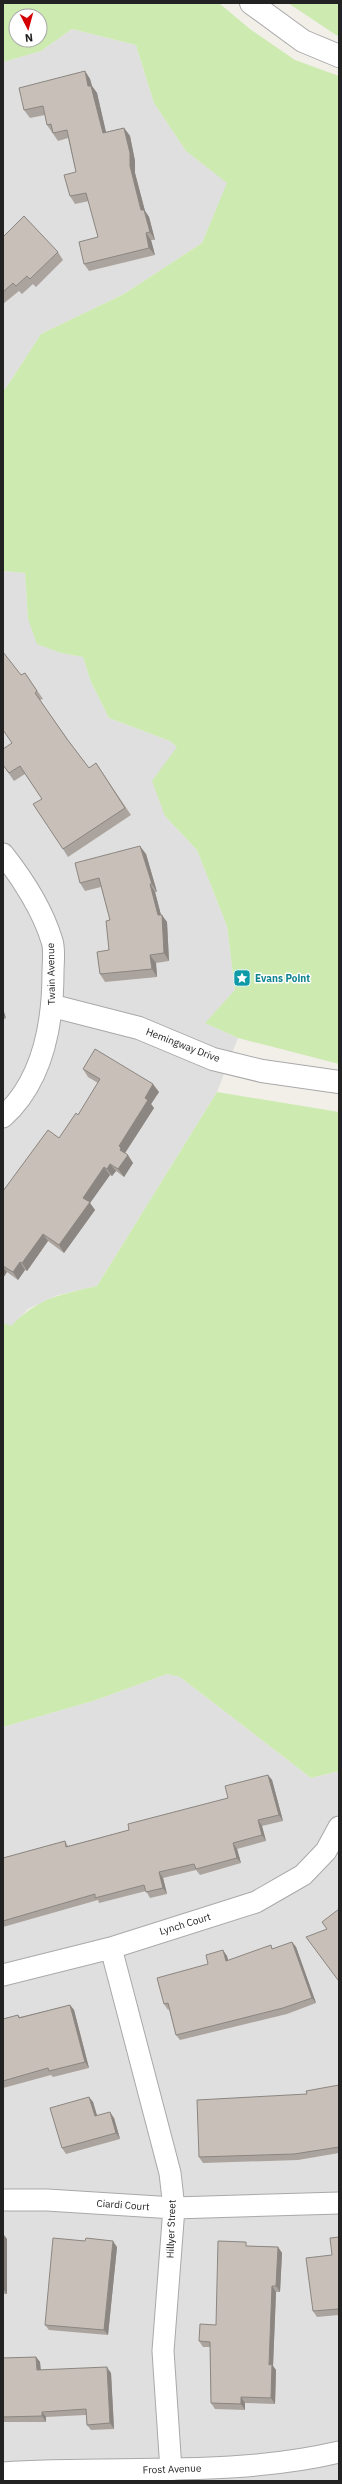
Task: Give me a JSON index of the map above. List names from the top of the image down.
{
  "streets": {
    "street": [
      "Twain Avenue",
      "Hemingway Drive",
      "Lynch Court",
      "Ciardi Court",
      "Hillyer Street",
      "Frost Avenue"
    ]
  },
  "crossings": [
    ["Twain Avenue", "Hemingway Drive"],
    ["Lynch Court", "Hillyer Street"],
    ["Ciardi Court", "Hillyer Street"],
    ["Hillyer Street", "Frost Avenue"]
  ],
  "places": {
    "place": ["Evans Point"]
  },
  "north": "bottom"
}
